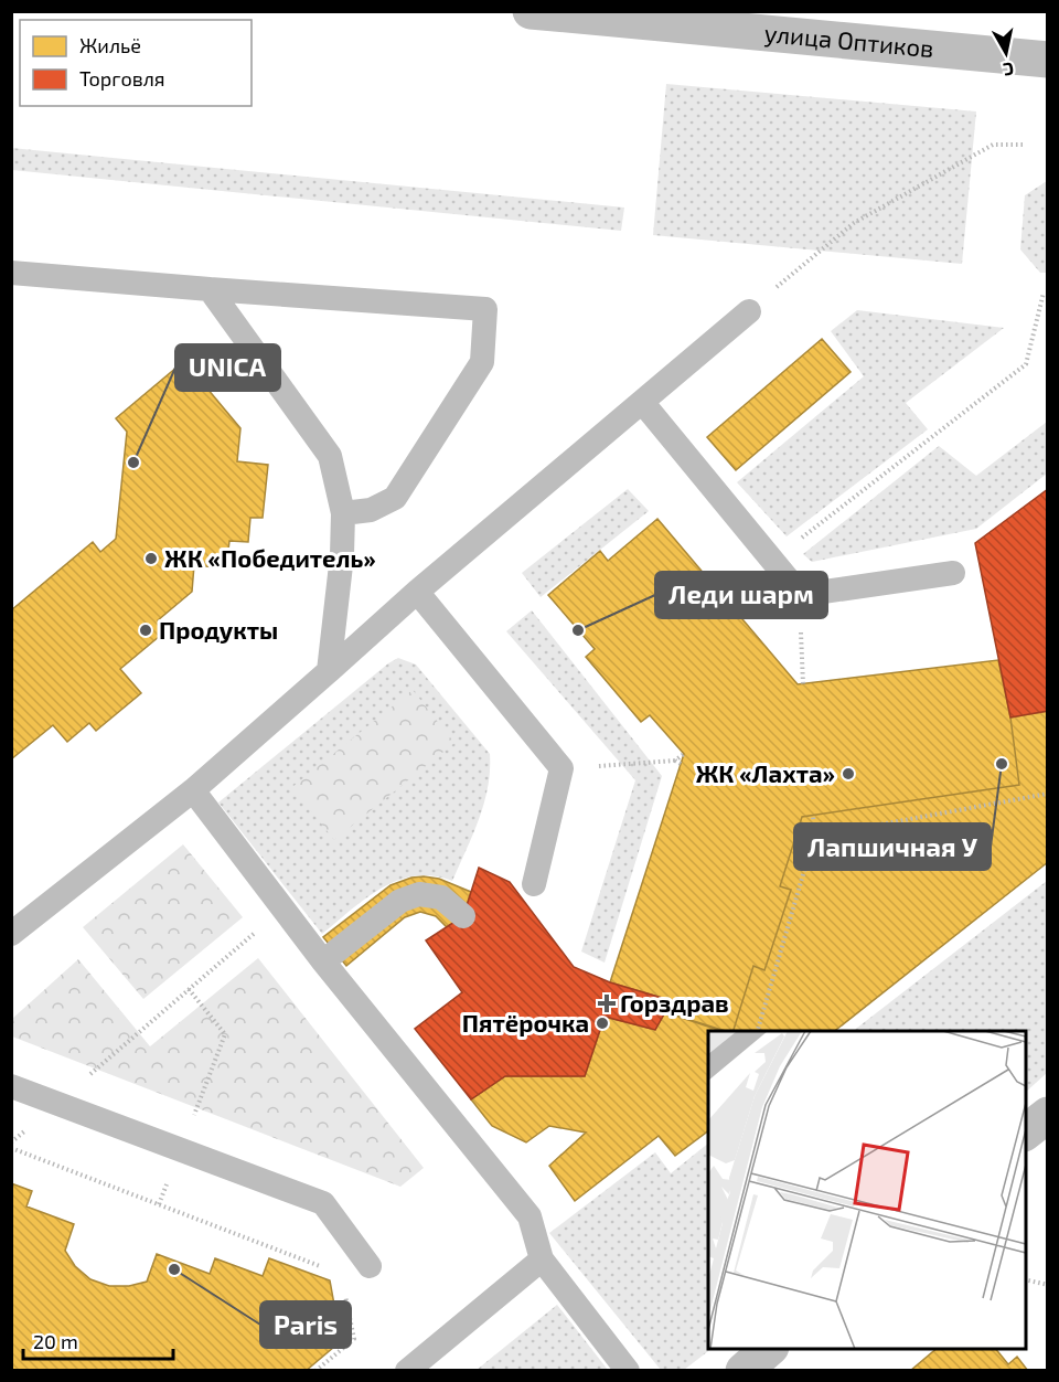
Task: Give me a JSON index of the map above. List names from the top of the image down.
{
  "streets": {
    "street": ["улица Оптиков"]
  },
  "places": {
    "other": [
      "UNICA",
      "ЖК «Победитель»",
      "Продукты",
      "Леди шарм",
      "Лапшичная У",
      "ЖК «Лахта»",
      "Пятёрочка",
      "Paris"
    ],
    "health": ["Горздрав"]
  },
  "legend": ["Жильё", "Торговля"],
  "scale_bar": "20 m",
  "north": "bottom"
}
